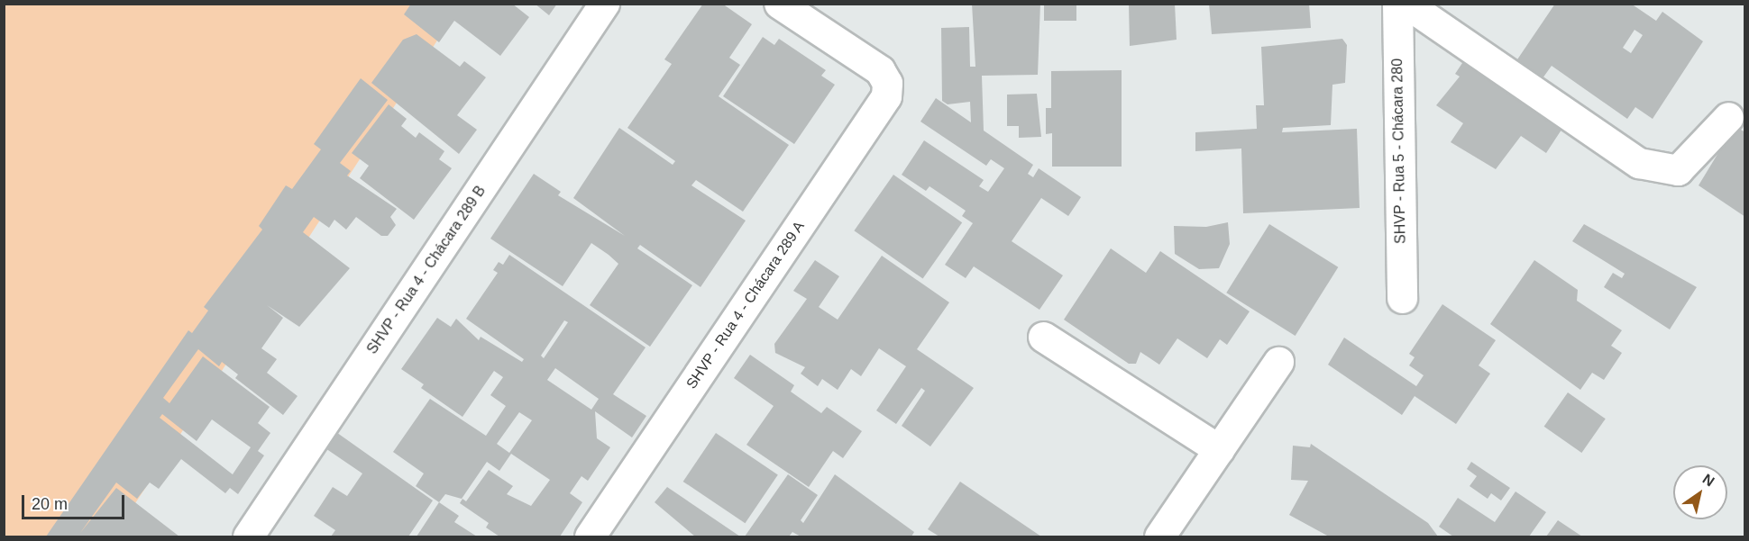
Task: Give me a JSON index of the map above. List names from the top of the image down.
{
  "streets": {
    "street": ["SHVP - Rua 5 - Chácara 280", "SHVP - Rua 4 - Chácara 289 B", "SHVP - Rua 4 - Chácara 289 A"]
  },
  "scale_bar": "20 m",
  "north": "top right"
}
